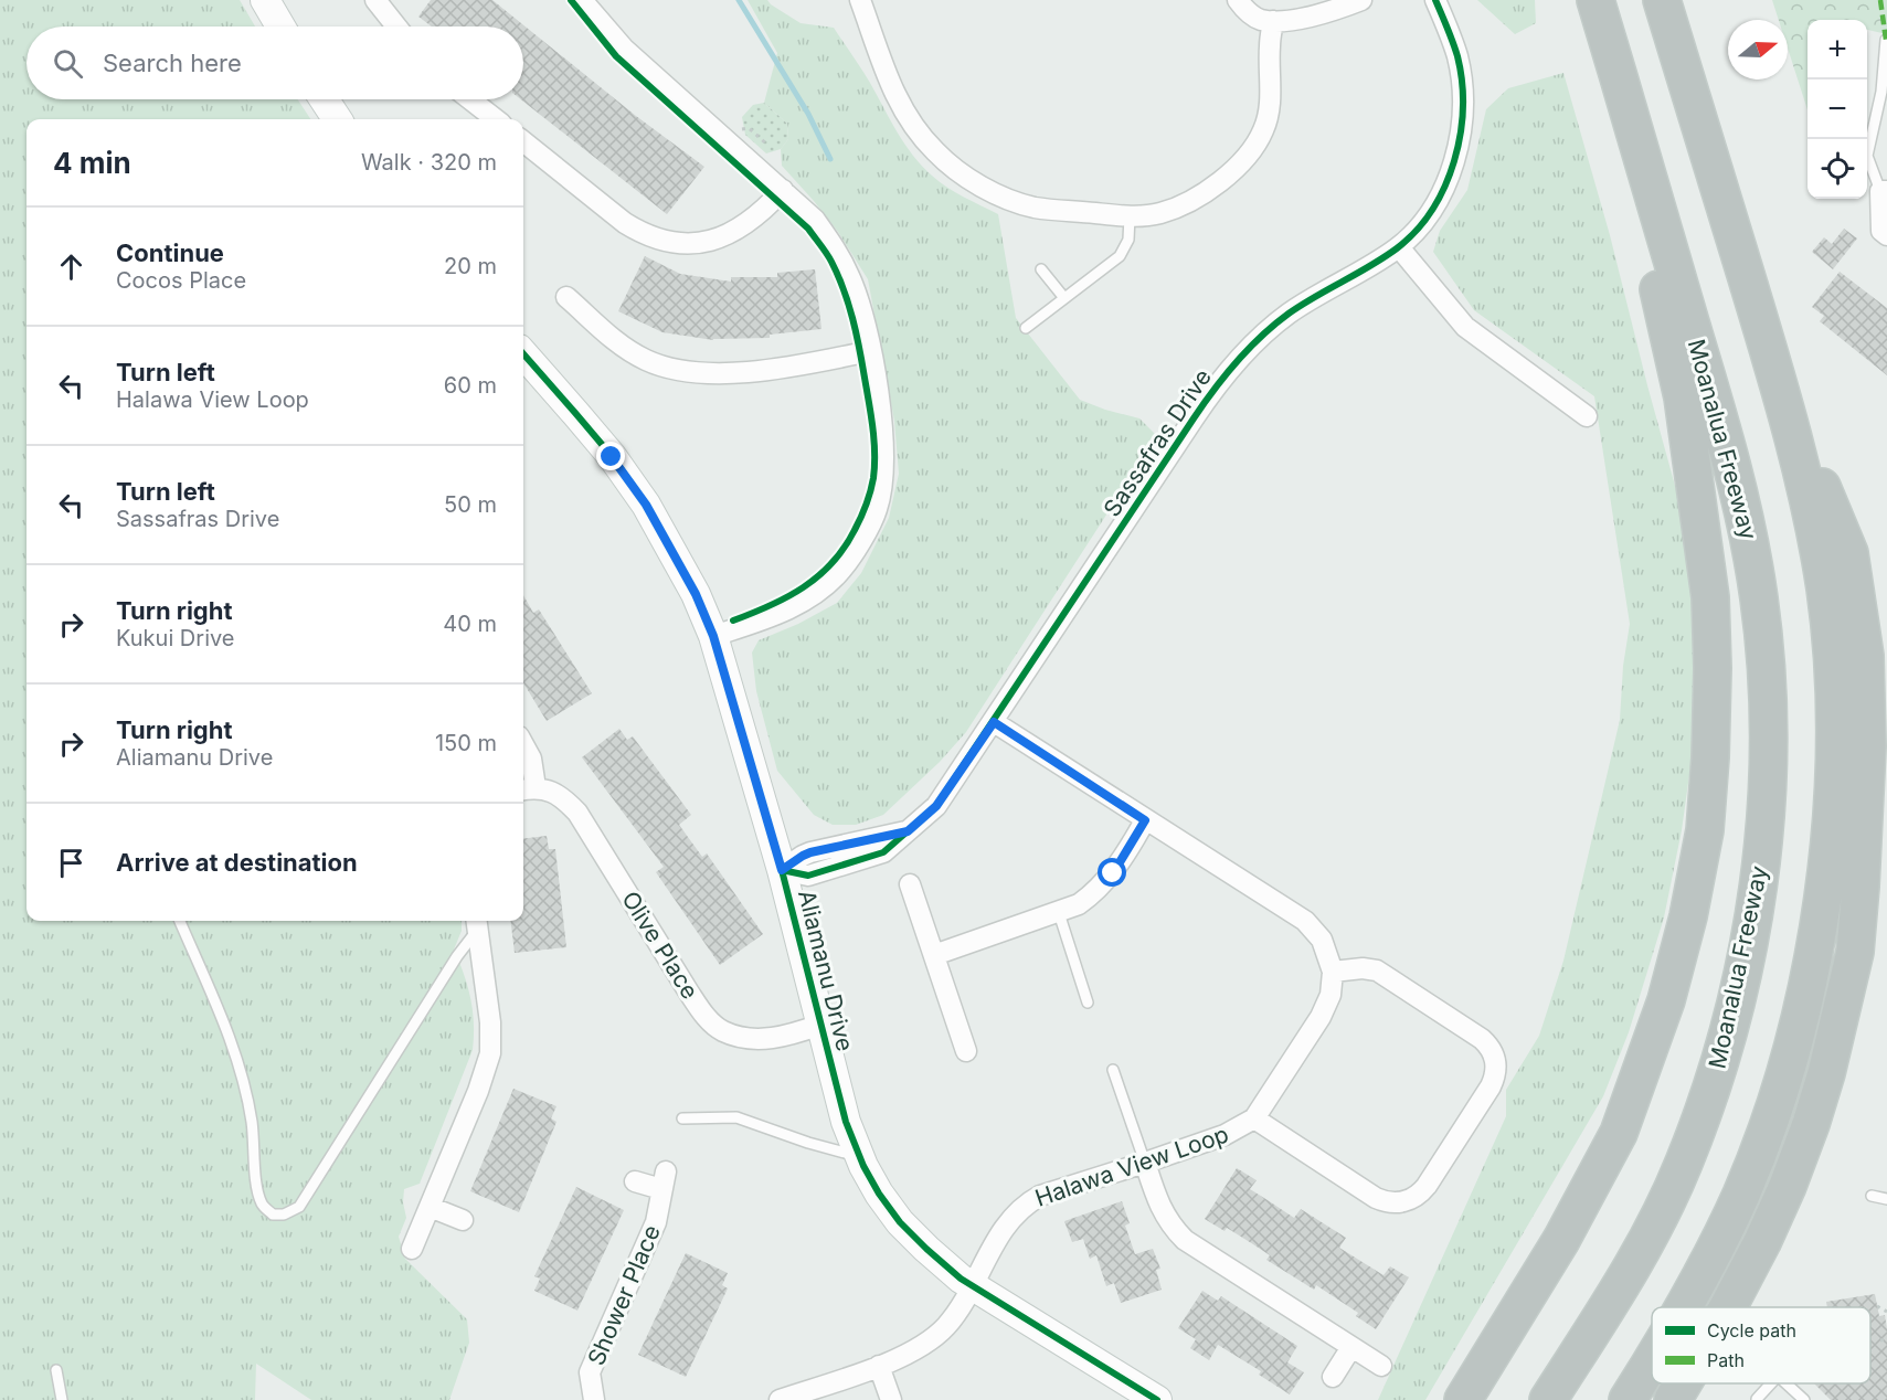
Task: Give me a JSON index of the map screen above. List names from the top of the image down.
{
  "streets": {
    "highway": ["Moanalua Freeway"],
    "street": [
      "Sassafras Drive",
      "Olive Place",
      "Aliamanu Drive",
      "Halawa View Loop",
      "Shower Place"
    ]
  },
  "crossings": [
    ["Sassafras Drive", "Aliamanu Drive"],
    ["Olive Place", "Aliamanu Drive"],
    ["Aliamanu Drive", "Halawa View Loop"]
  ],
  "legend": ["Cycle path", "Path"],
  "north": "right",
  "page": {
    "map_buttons": ["+", "−"],
    "search": "Search here",
    "heading": ["4 min", "Walk · 320 m"],
    "list": [
      ["Continue", "Cocos Place", "20 m"],
      ["Turn left", "Halawa View Loop", "60 m"],
      ["Turn left", "Sassafras Drive", "50 m"],
      ["Turn right", "Kukui Drive", "40 m"],
      ["Turn right", "Aliamanu Drive", "150 m"],
      "Arrive at destination"
    ]
  }
}
